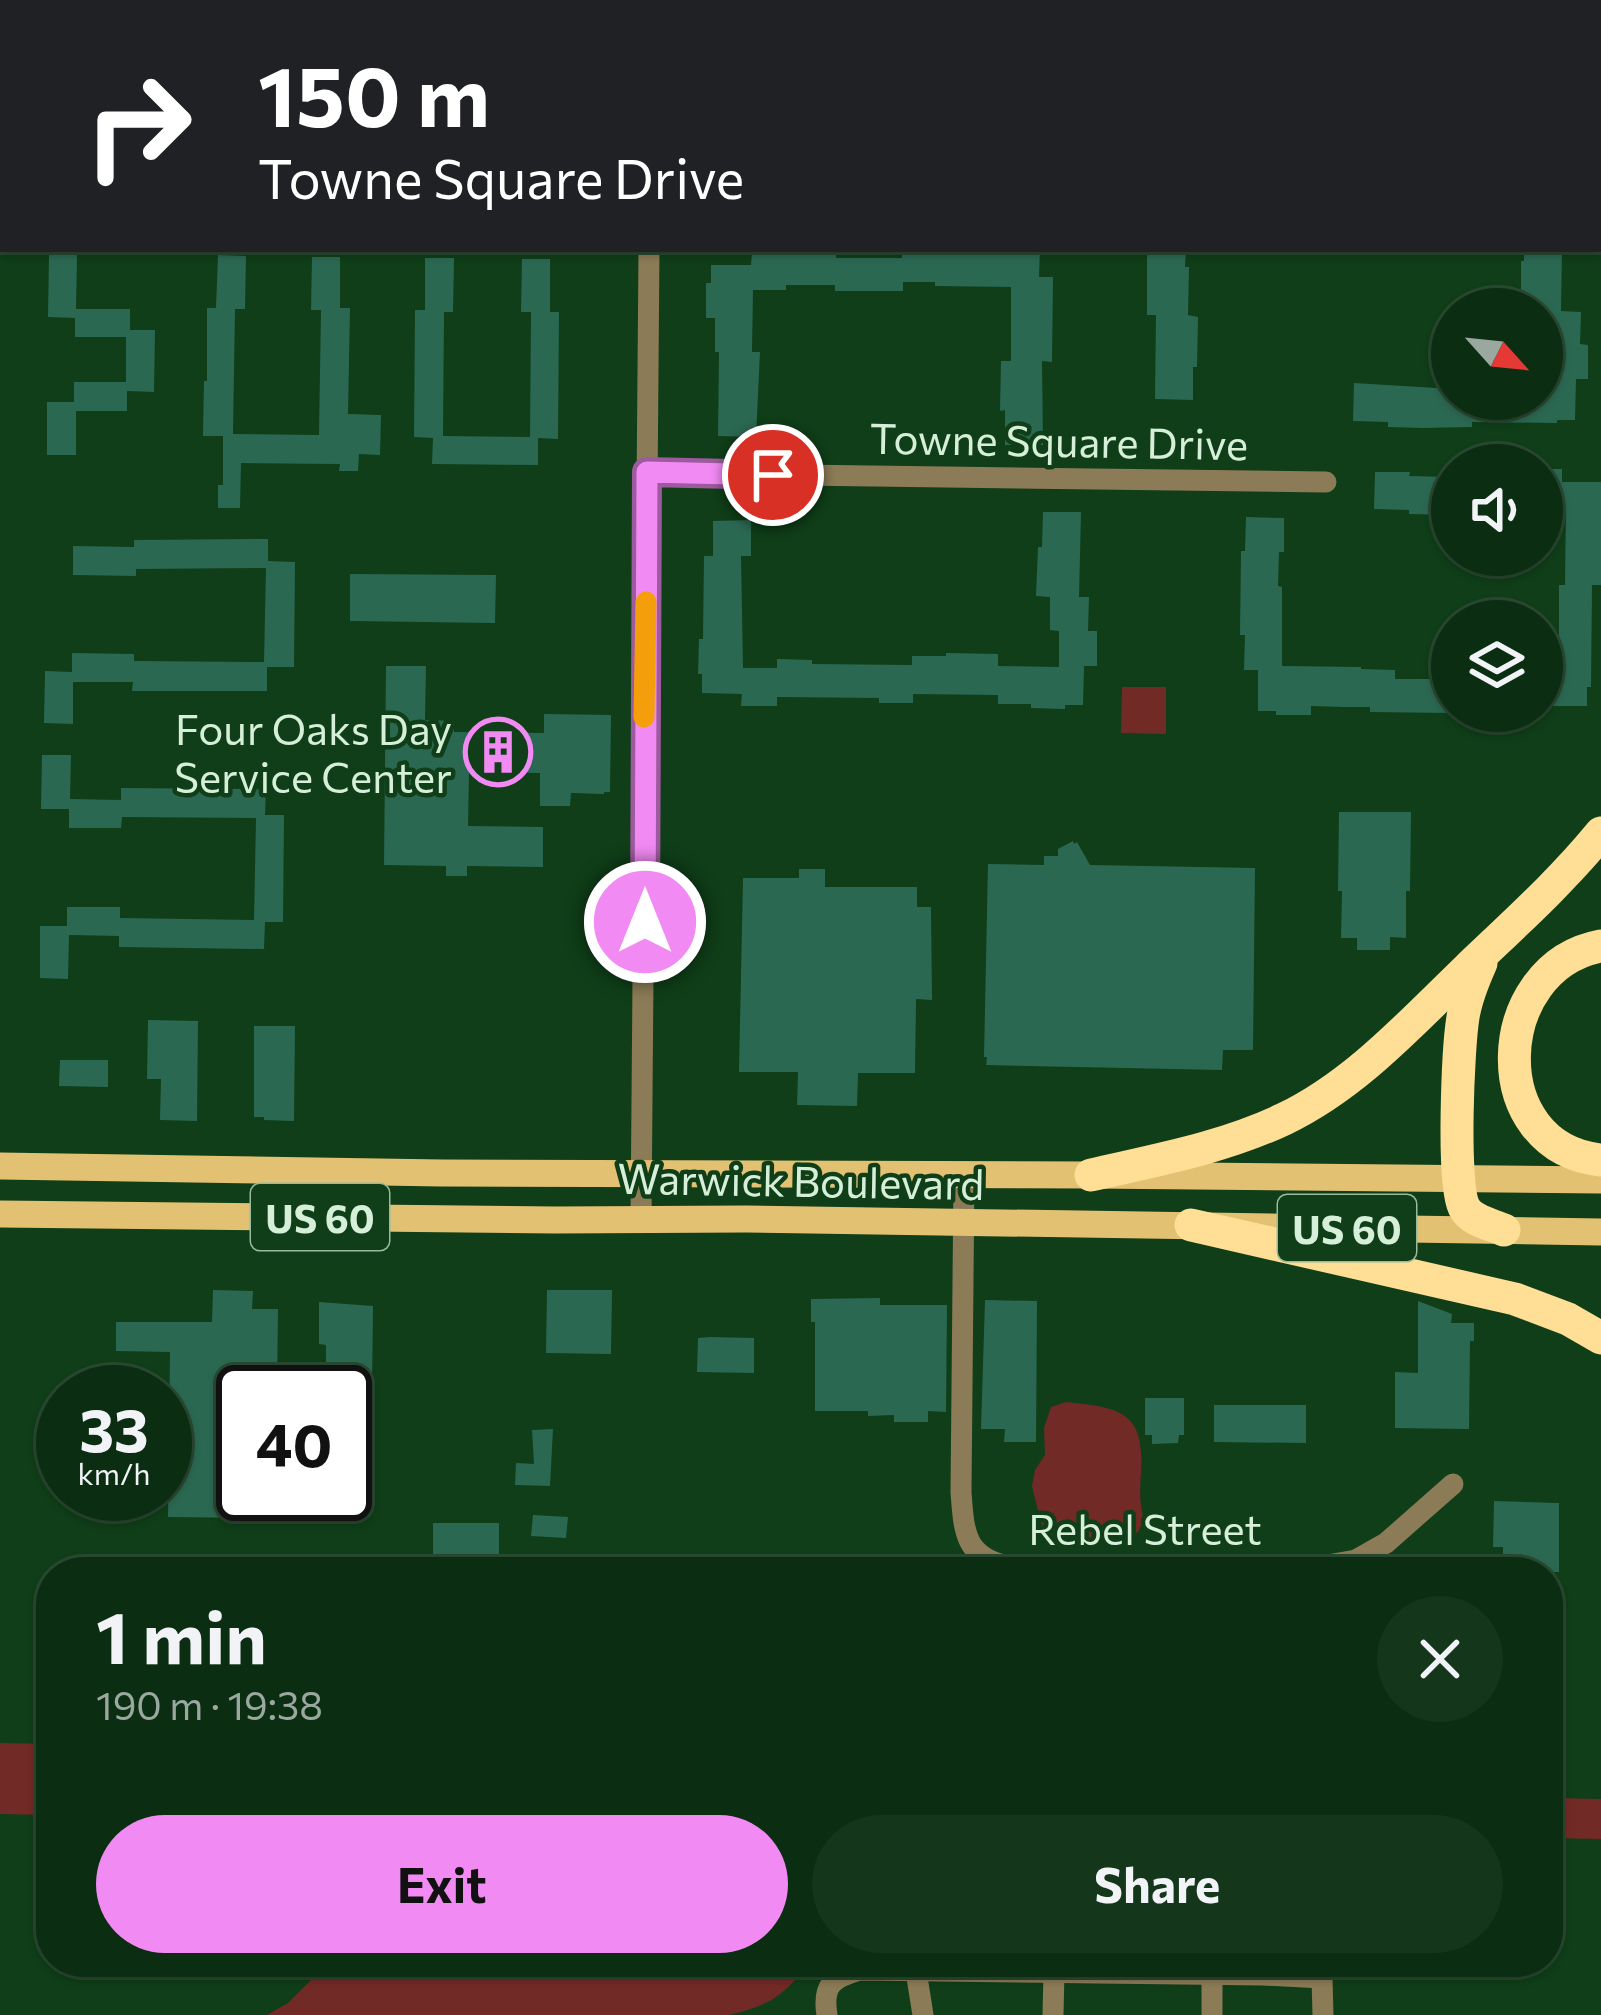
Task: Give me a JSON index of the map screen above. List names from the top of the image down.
{
  "streets": {
    "main road": ["Warwick Boulevard", "US 60"],
    "street": ["Towne Square Drive", "Rebel Street"]
  },
  "crossings": [
    ["Warwick Boulevard", "Rebel Street"]
  ],
  "places": {
    "building": ["Four Oaks Day Service Center"]
  },
  "north": "bottom right",
  "page": {
    "turn": ["150 m", "Towne Square Drive"],
    "speed": "33 km/h",
    "limit": "40",
    "heading": ["1 min", "190 m · 19:38"],
    "buttons": ["Exit", "Share"]
  }
}
